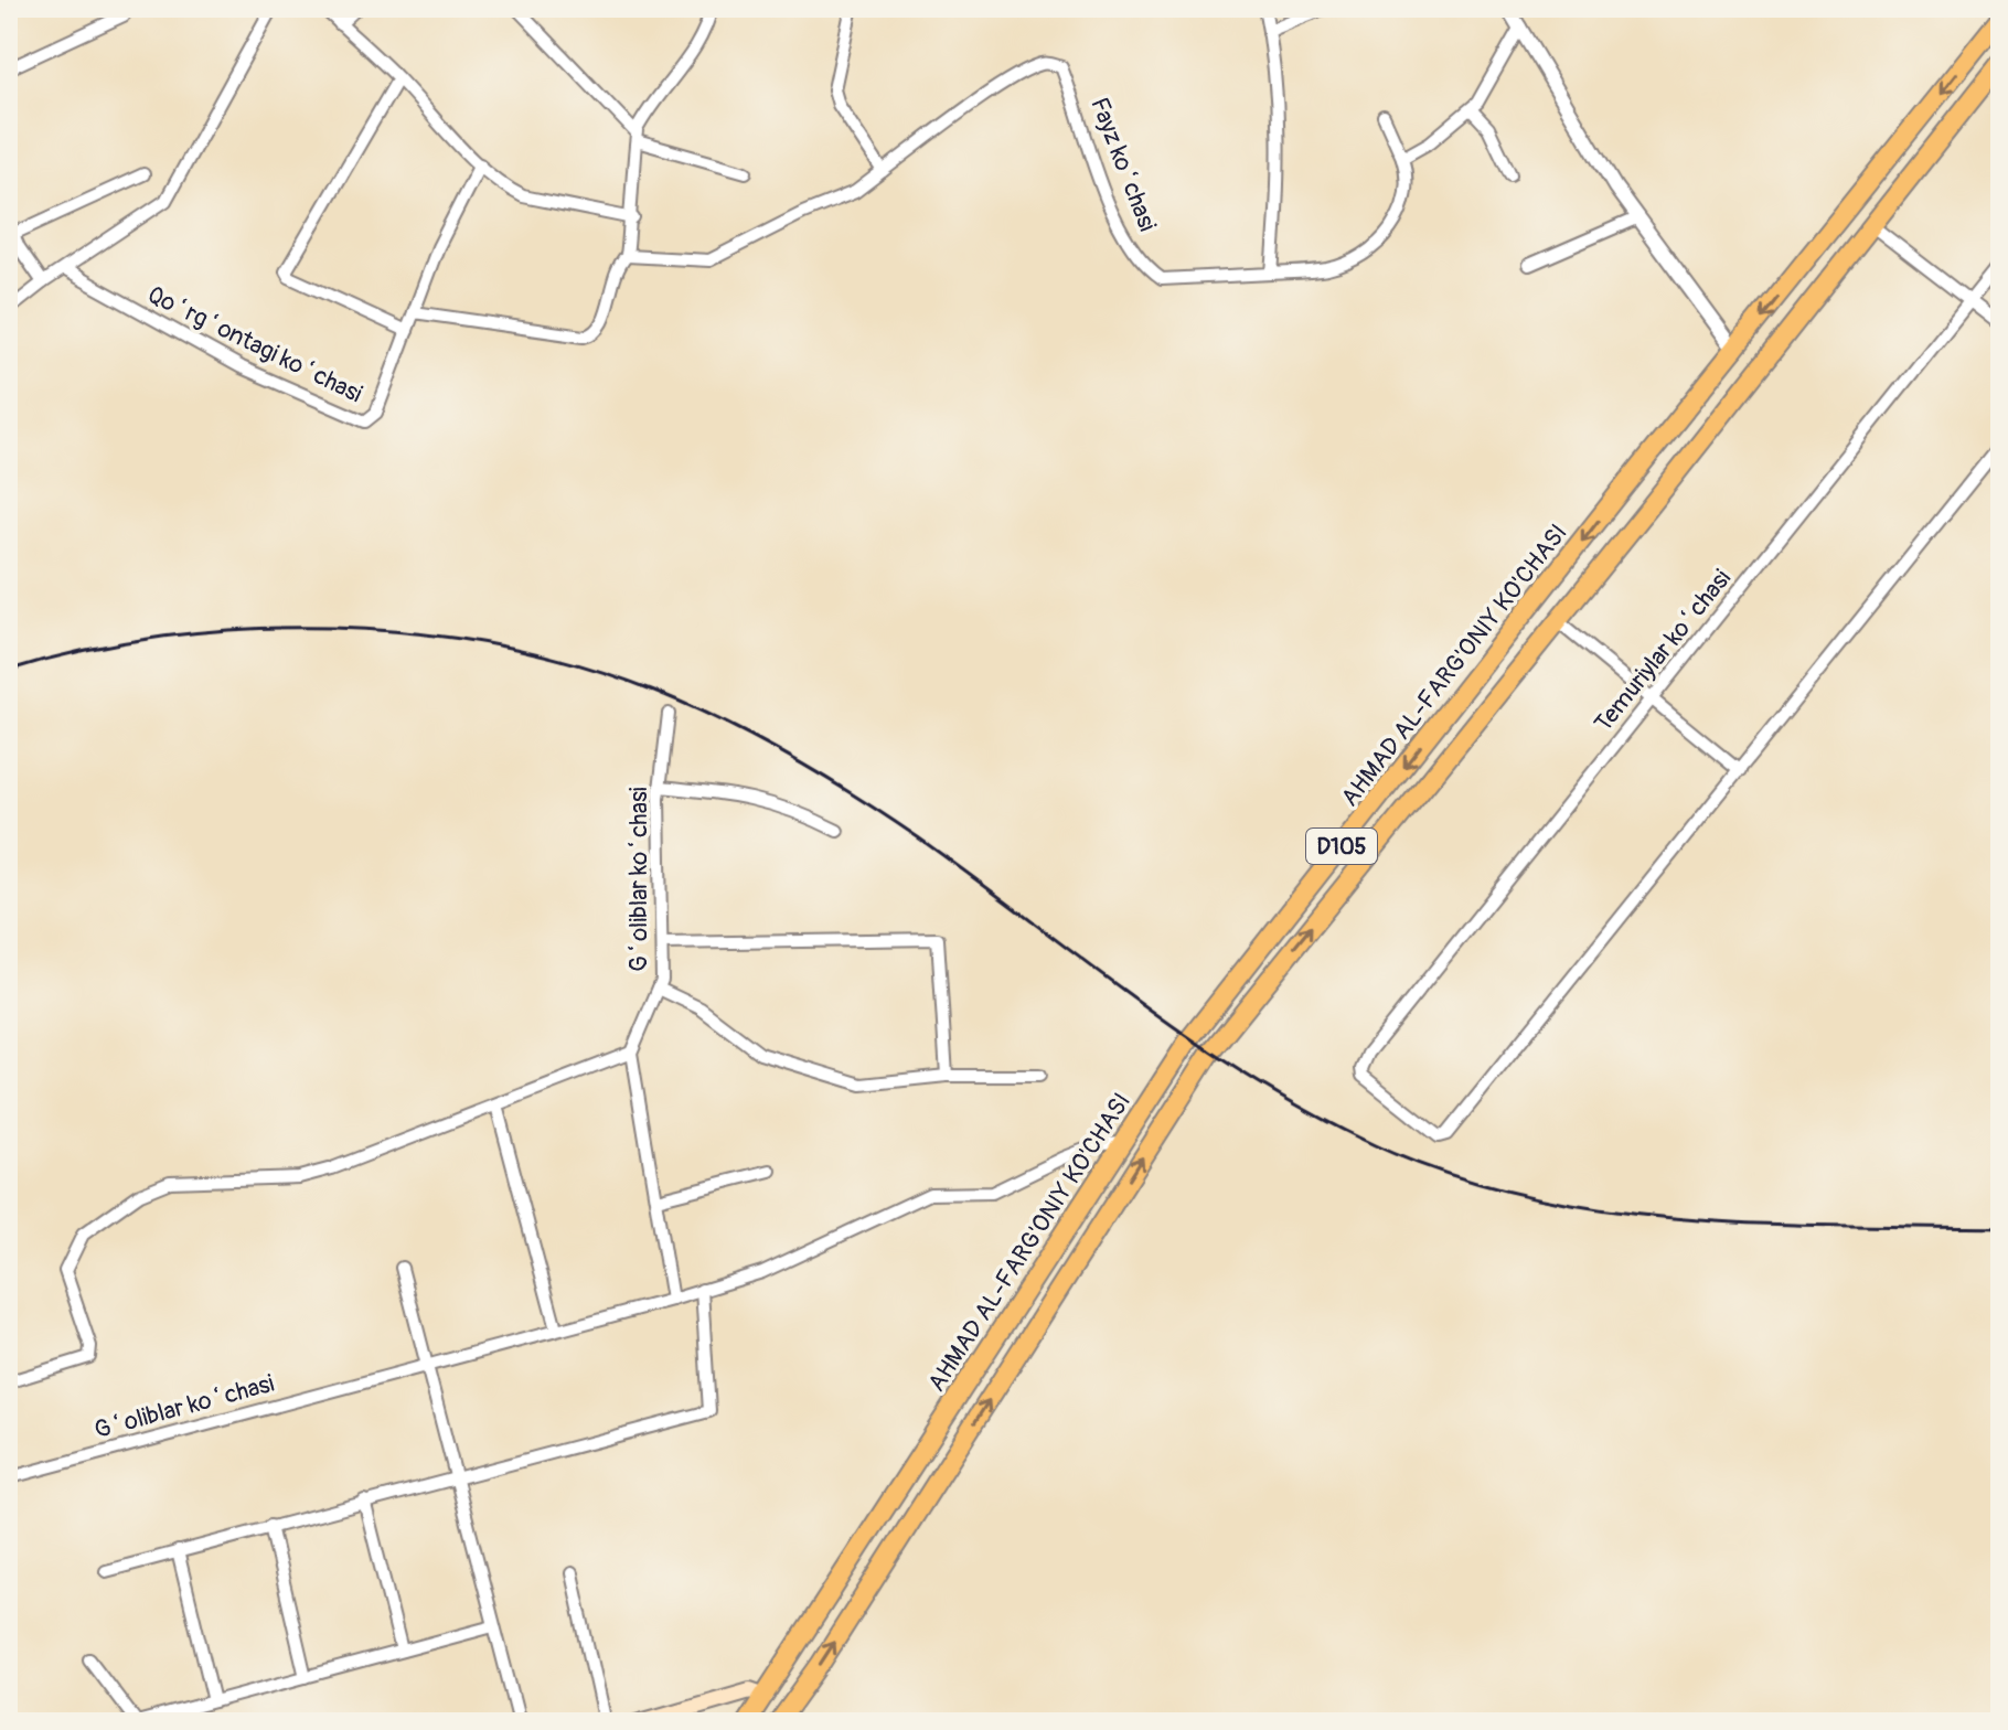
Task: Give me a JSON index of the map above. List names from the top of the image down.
{
  "streets": {
    "highway": ["AHMAD AL-FARG'ONIY KO'CHASI", "D105"],
    "street": [
      "Fayz koʻchasi",
      "Qoʻrgʻontagi koʻchasi",
      "Temuriylar koʻchasi",
      "Gʻoliblar koʻchasi"
    ]
  },
  "crossings": [
    ["AHMAD AL-FARG'ONIY KO'CHASI", "Gʻoliblar koʻchasi"]
  ]
}
